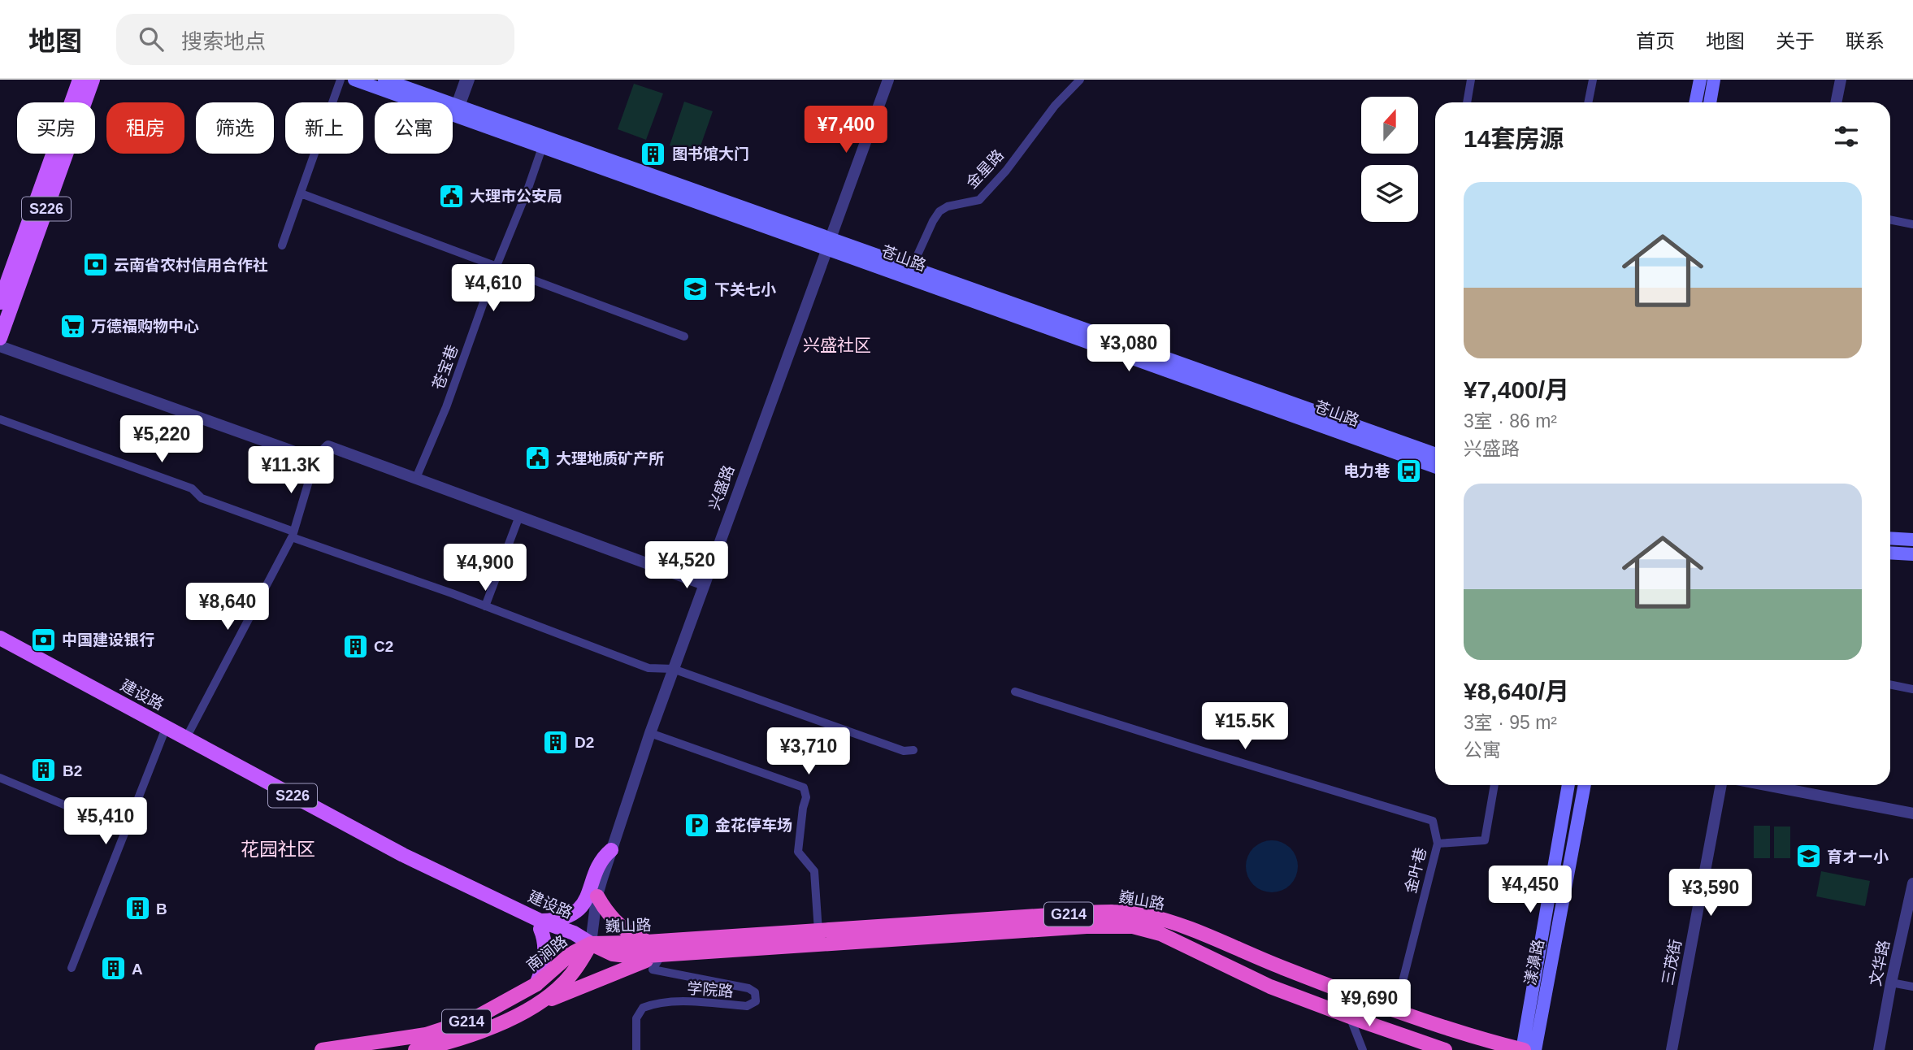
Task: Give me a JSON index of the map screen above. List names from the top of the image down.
{
  "streets": {
    "highway": ["巍山路", "G214", "南涧路"],
    "main road": [
      "S226",
      "苍山路",
      "建设路",
      "漾濞路"
    ],
    "street": [
      "金星路",
      "苍宝巷",
      "兴盛路",
      "金叶巷",
      "三茂街",
      "文华路",
      "学院路"
    ]
  },
  "crossings": [
    ["金星路", "苍山路"],
    ["苍山路", "苍宝巷"],
    ["苍山路", "兴盛路"],
    ["兴盛路", "建设路"],
    ["兴盛路", "巍山路"],
    ["兴盛路", "南涧路"],
    ["建设路", "巍山路"],
    ["建设路", "南涧路"],
    ["金叶巷", "巍山路"],
    ["巍山路", "南涧路"],
    ["巍山路", "漾濞路"]
  ],
  "districts": ["兴盛社区", "花园社区"],
  "places": {
    "building": [
      "图书馆大门",
      "C2",
      "D2",
      "B2",
      "B",
      "A"
    ],
    "public building": ["大理市公安局", "大理地质矿产所"],
    "bank": ["云南省农村信用合作社", "中国建设银行"],
    "school or university": ["下关七小", "育オー小"],
    "supermarket": ["万德福购物中心"],
    "bus stop": ["电力巷"],
    "parking": ["金花停车场"]
  },
  "north": "top",
  "page": {
    "header": "地图",
    "search": "搜索地点",
    "nav": [
      "首页",
      "地图",
      "关于",
      "联系"
    ],
    "chip": [
      "买房",
      "租房",
      "筛选",
      "新上",
      "公寓"
    ],
    "heading": "14套房源",
    "price": [
      "¥7,400",
      "¥4,610",
      "¥3,080",
      "¥5,220",
      "¥11.3K",
      "¥4,520",
      "¥4,900",
      "¥8,640",
      "¥15.5K",
      "¥3,710",
      "¥5,410",
      "¥4,450",
      "¥3,590",
      "¥9,690"
    ],
    "list": [
      {
        "name": "¥7,400/月",
        "note": "3室 · 86 m² · 兴盛路"
      },
      {
        "name": "¥8,640/月",
        "note": "3室 · 95 m² · 公寓"
      }
    ]
  }
}
